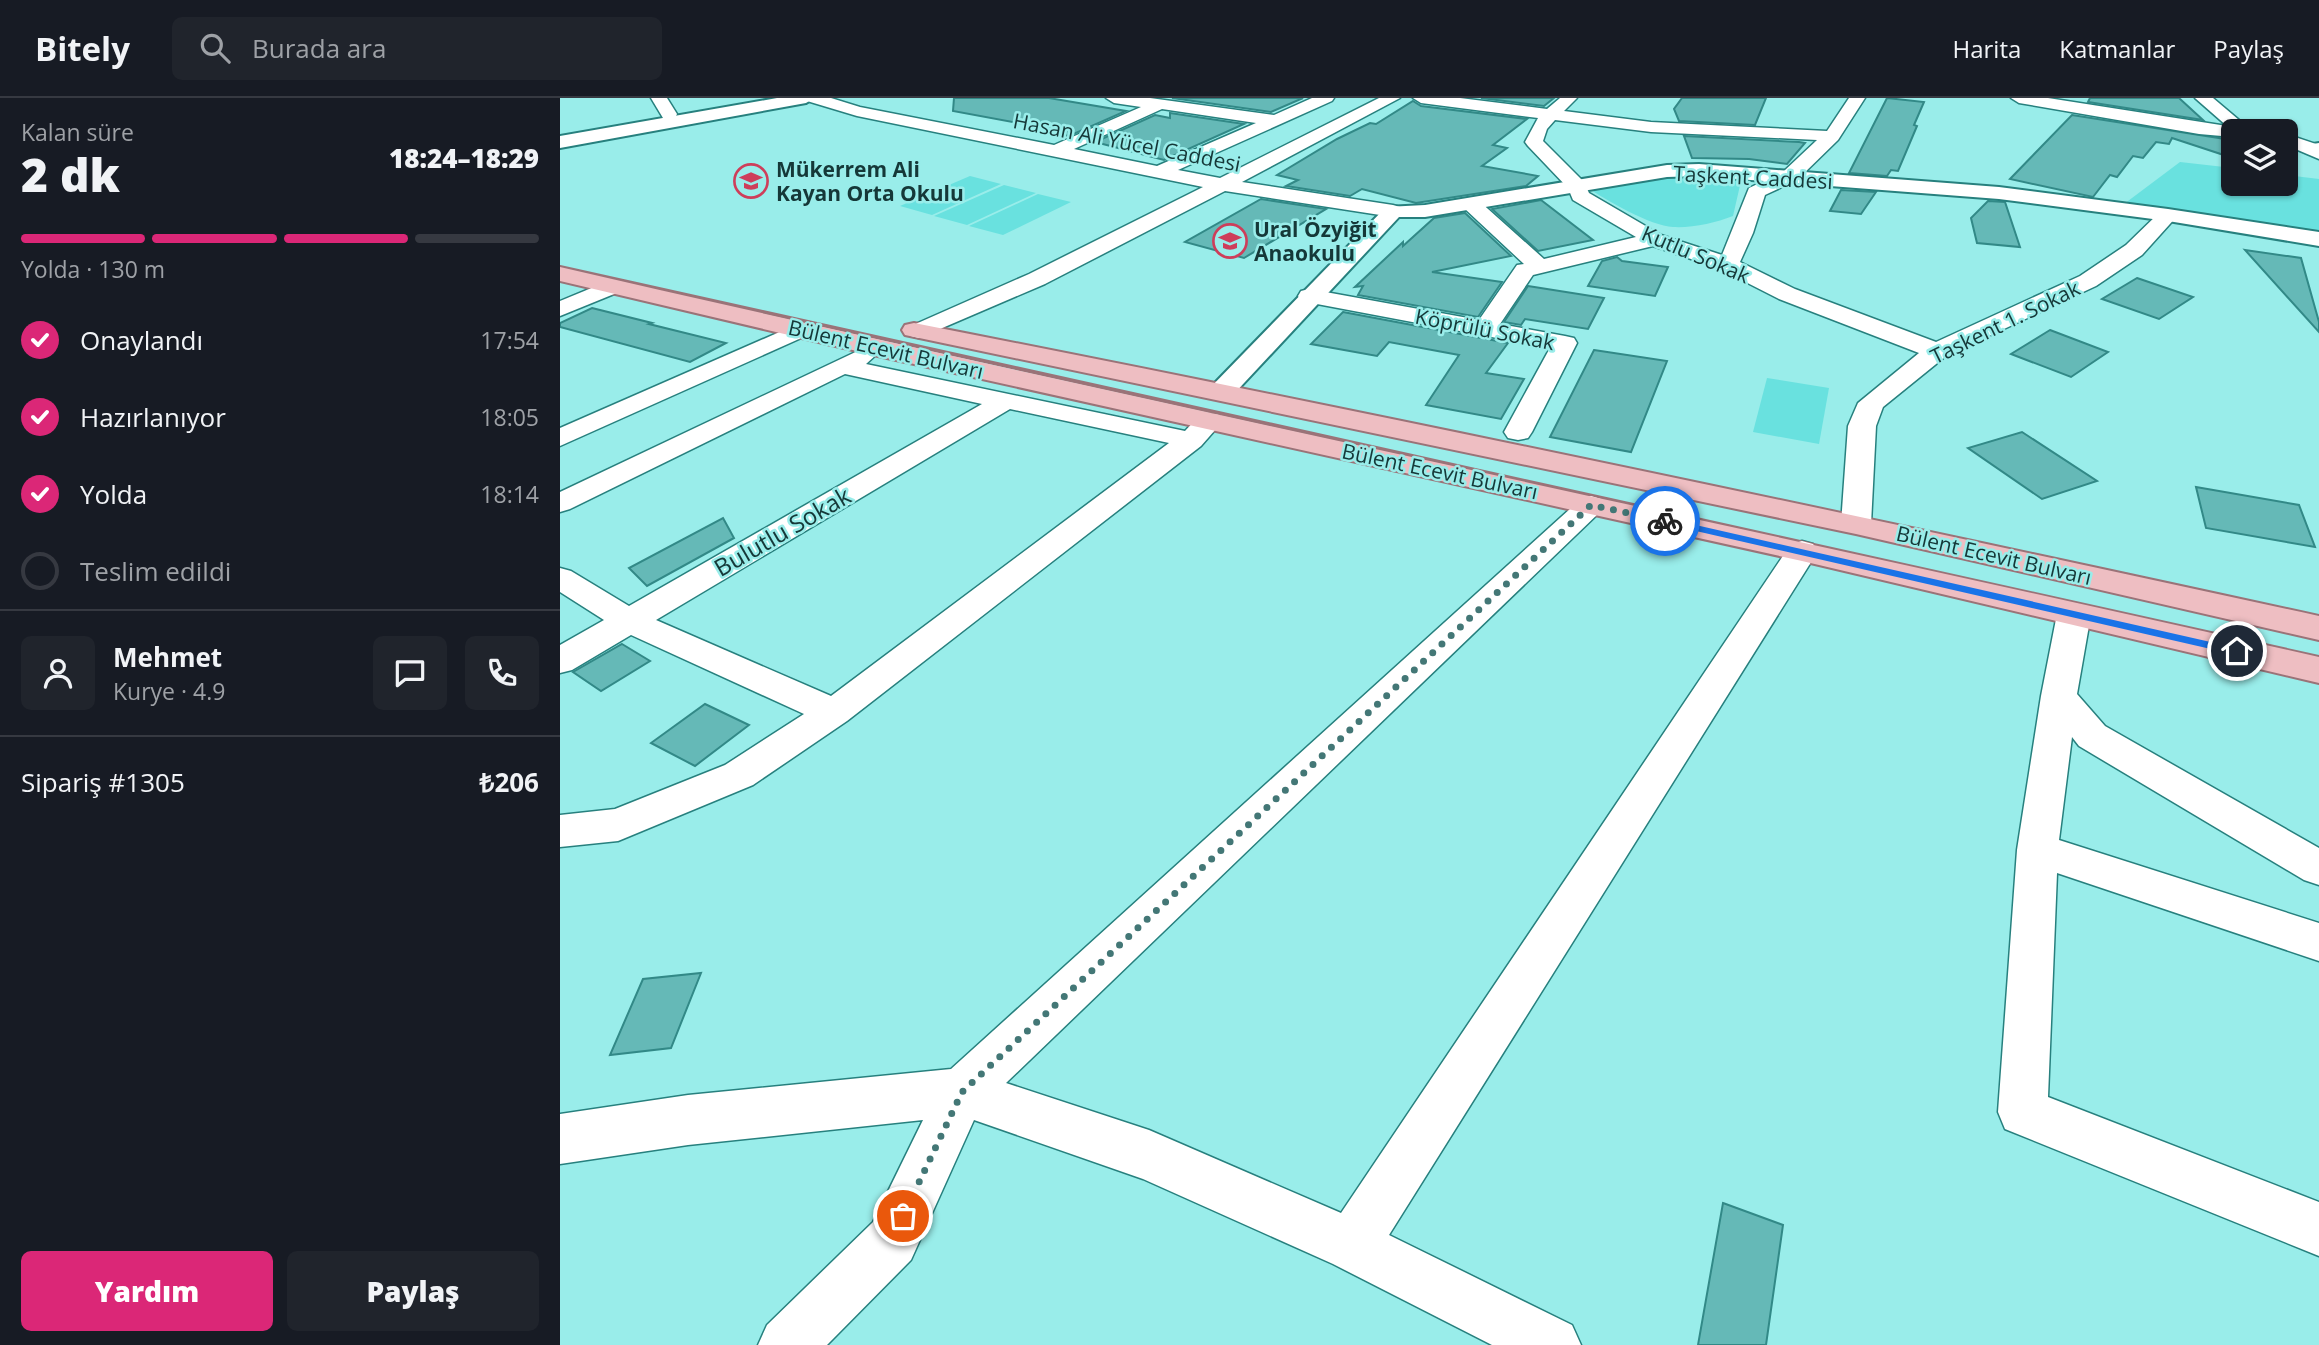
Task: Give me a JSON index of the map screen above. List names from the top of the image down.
{
  "streets": {
    "main road": ["Bülent Ecevit Bulvarı"],
    "street": [
      "Hasan Ali Yücel Caddesi",
      "Taşkent Caddesi",
      "Kutlu Sokak",
      "Taşkent 1. Sokak",
      "Köprülü Sokak",
      "Bulutlu Sokak"
    ]
  },
  "crossings": [
    ["Hasan Ali Yücel Caddesi", "Taşkent Caddesi"],
    ["Taşkent Caddesi", "Kutlu Sokak"],
    ["Taşkent Caddesi", "Taşkent 1. Sokak"],
    ["Kutlu Sokak", "Taşkent 1. Sokak"],
    ["Taşkent 1. Sokak", "Bülent Ecevit Bulvarı"]
  ],
  "places": {
    "school or university": ["Mükerrem Ali Kayan Orta Okulu", "Ural Özyiğit Anaokulu"]
  },
  "page": {
    "header": "Bitely",
    "search": "Burada ara",
    "nav": ["Harita", "Katmanlar", "Paylaş"],
    "heading": ["2 dk", "Kalan süre", "18:24–18:29"],
    "panel": [
      "Mehmet",
      "Kurye · 4.9",
      "Sipariş #1305",
      "₺206"
    ],
    "bar": "Yolda · 130 m",
    "list": [
      ["Onaylandı", "17:54"],
      ["Hazırlanıyor", "18:05"],
      ["Yolda", "18:14"],
      "Teslim edildi"
    ],
    "buttons": ["Yardım", "Paylaş"]
  }
}
